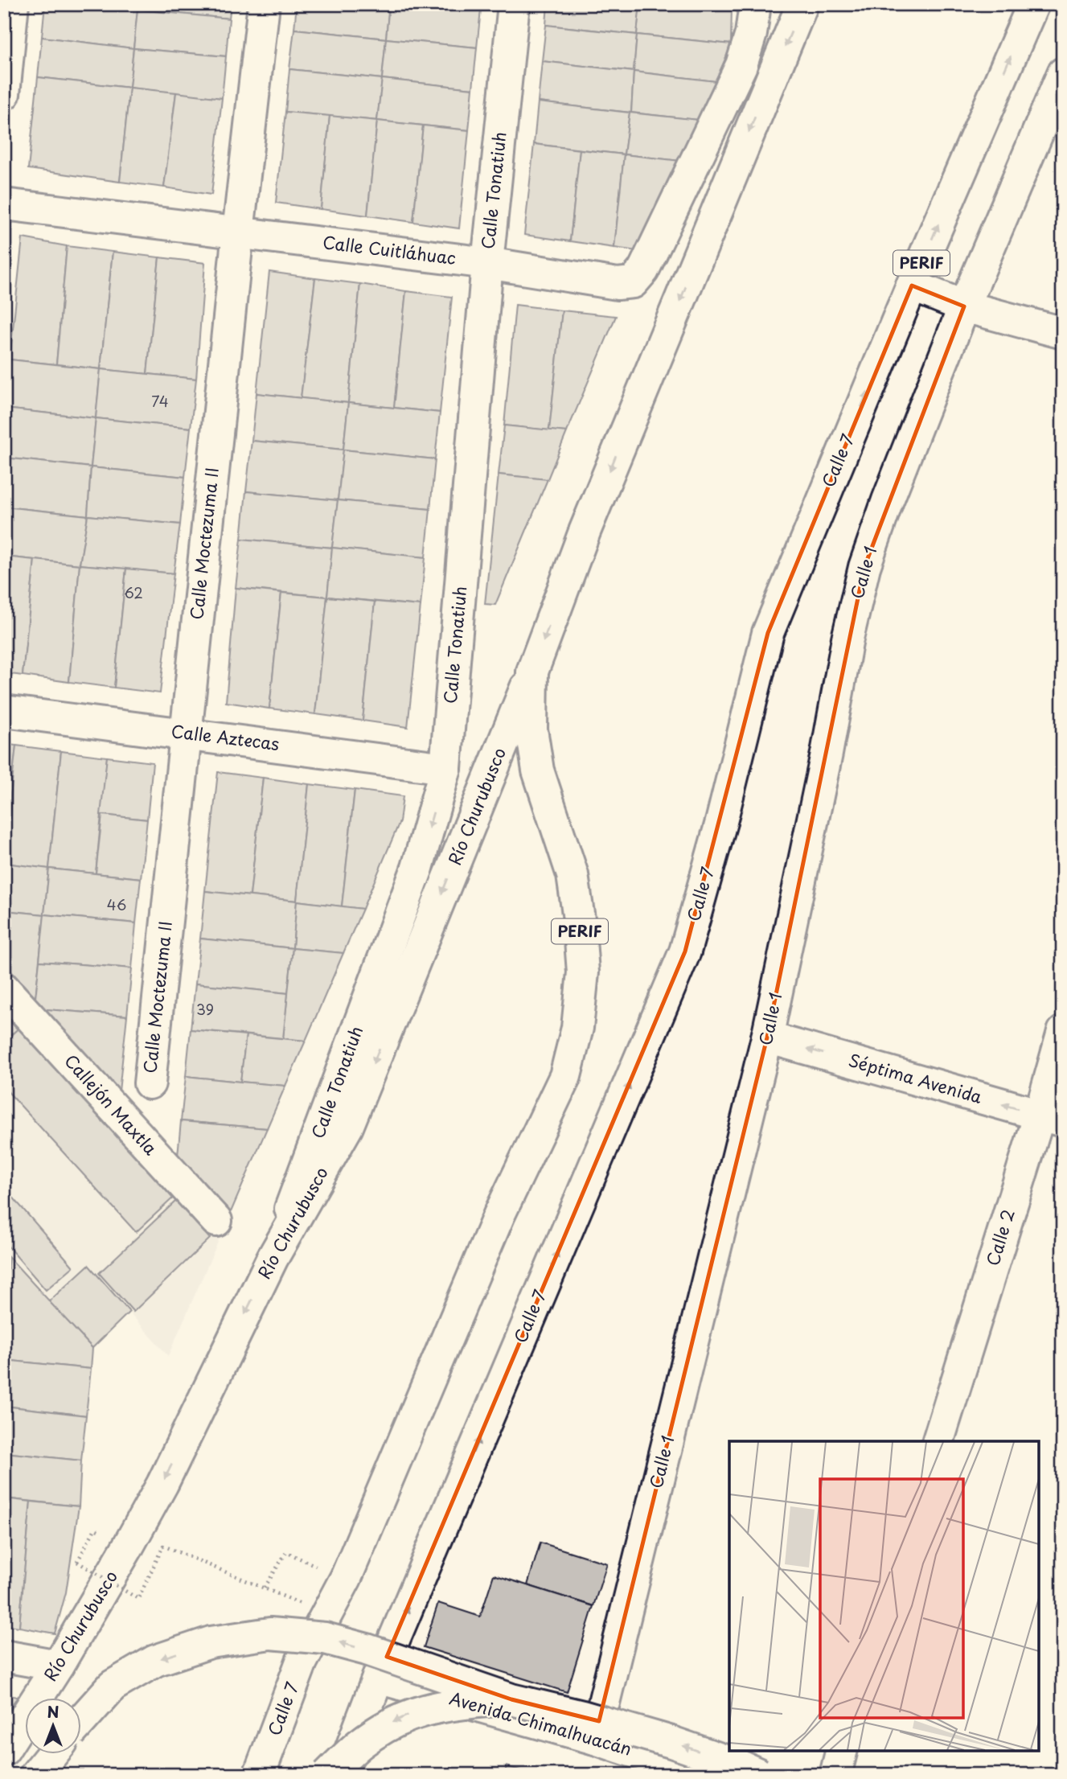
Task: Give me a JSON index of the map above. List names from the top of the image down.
{
  "streets": {
    "street": [
      "Calle Tonatiuh",
      "Calle Cuitláhuac",
      "PERIF",
      "Calle 7",
      "Calle Moctezuma II",
      "Calle 1",
      "Calle Aztecas",
      "Río Churubusco",
      "Séptima Avenida",
      "Callejón Maxtla",
      "Calle 2",
      "Avenida Chimalhuacán"
    ]
  },
  "crossings": [
    ["Calle Tonatiuh", "Calle Cuitláhuac"],
    ["Calle Tonatiuh", "Calle Aztecas"],
    ["Calle Tonatiuh", "Río Churubusco"],
    ["Calle Cuitláhuac", "Calle Moctezuma II"],
    ["Calle 7", "Río Churubusco"],
    ["Calle 7", "Avenida Chimalhuacán"],
    ["Calle Moctezuma II", "Calle Aztecas"],
    ["Calle 1", "Séptima Avenida"],
    ["Calle 1", "Avenida Chimalhuacán"],
    ["Séptima Avenida", "Calle 2"]
  ],
  "one_way": ["Calle Tonatiuh", "Río Churubusco", "Séptima Avenida"],
  "house_numbers": [
    "74",
    "62",
    "46",
    "39"
  ],
  "north": "top"
}
